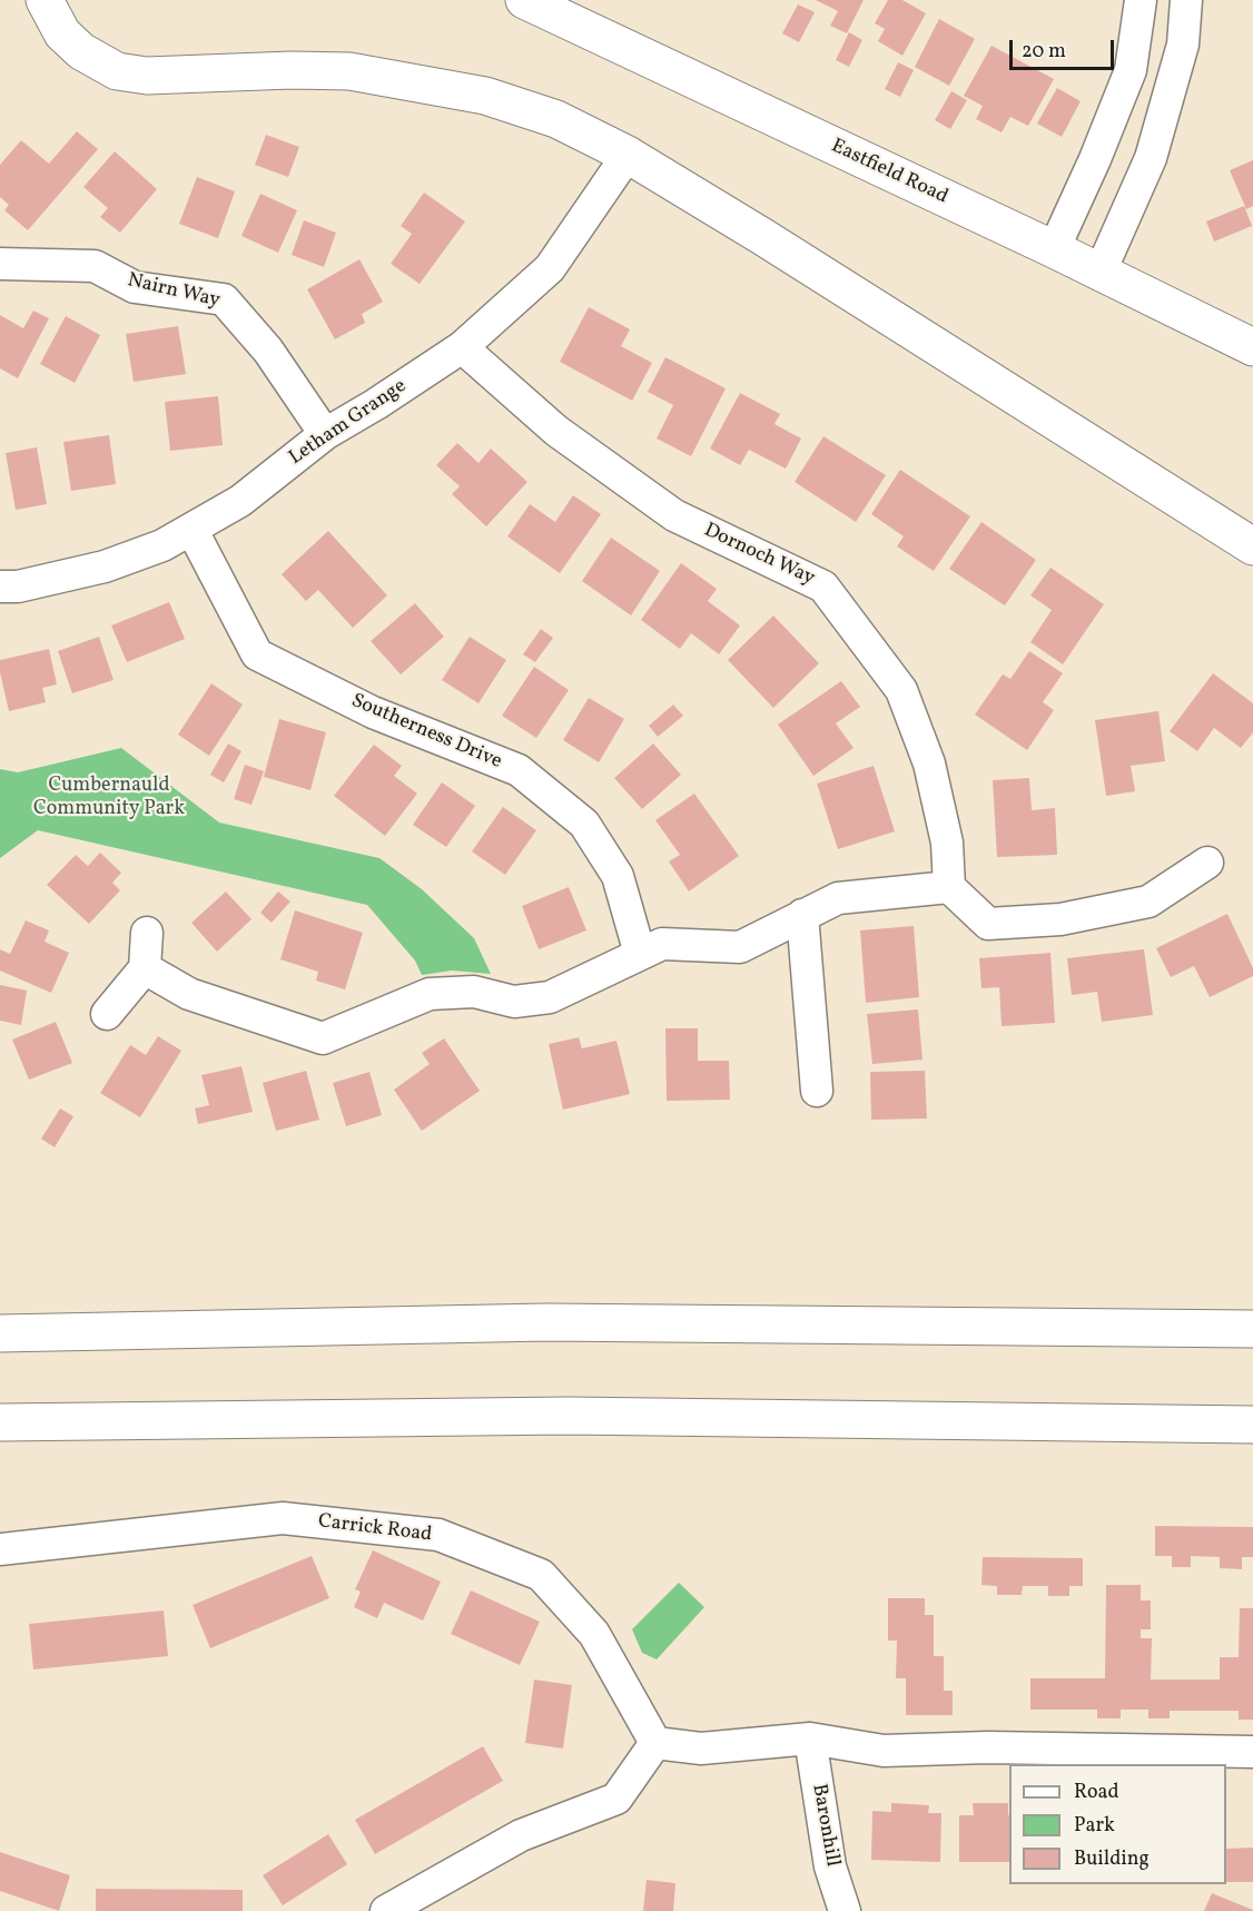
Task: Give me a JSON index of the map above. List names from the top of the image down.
{
  "streets": {
    "main road": ["Eastfield Road"],
    "street": [
      "Nairn Way",
      "Letham Grange",
      "Dornoch Way",
      "Southerness Drive",
      "Carrick Road",
      "Baronhill"
    ]
  },
  "crossings": [
    ["Nairn Way", "Letham Grange"],
    ["Letham Grange", "Dornoch Way"],
    ["Letham Grange", "Southerness Drive"]
  ],
  "parks": ["Cumbernauld Community Park"],
  "legend": ["Road", "Park", "Building"],
  "scale_bar": "20 m"
}
